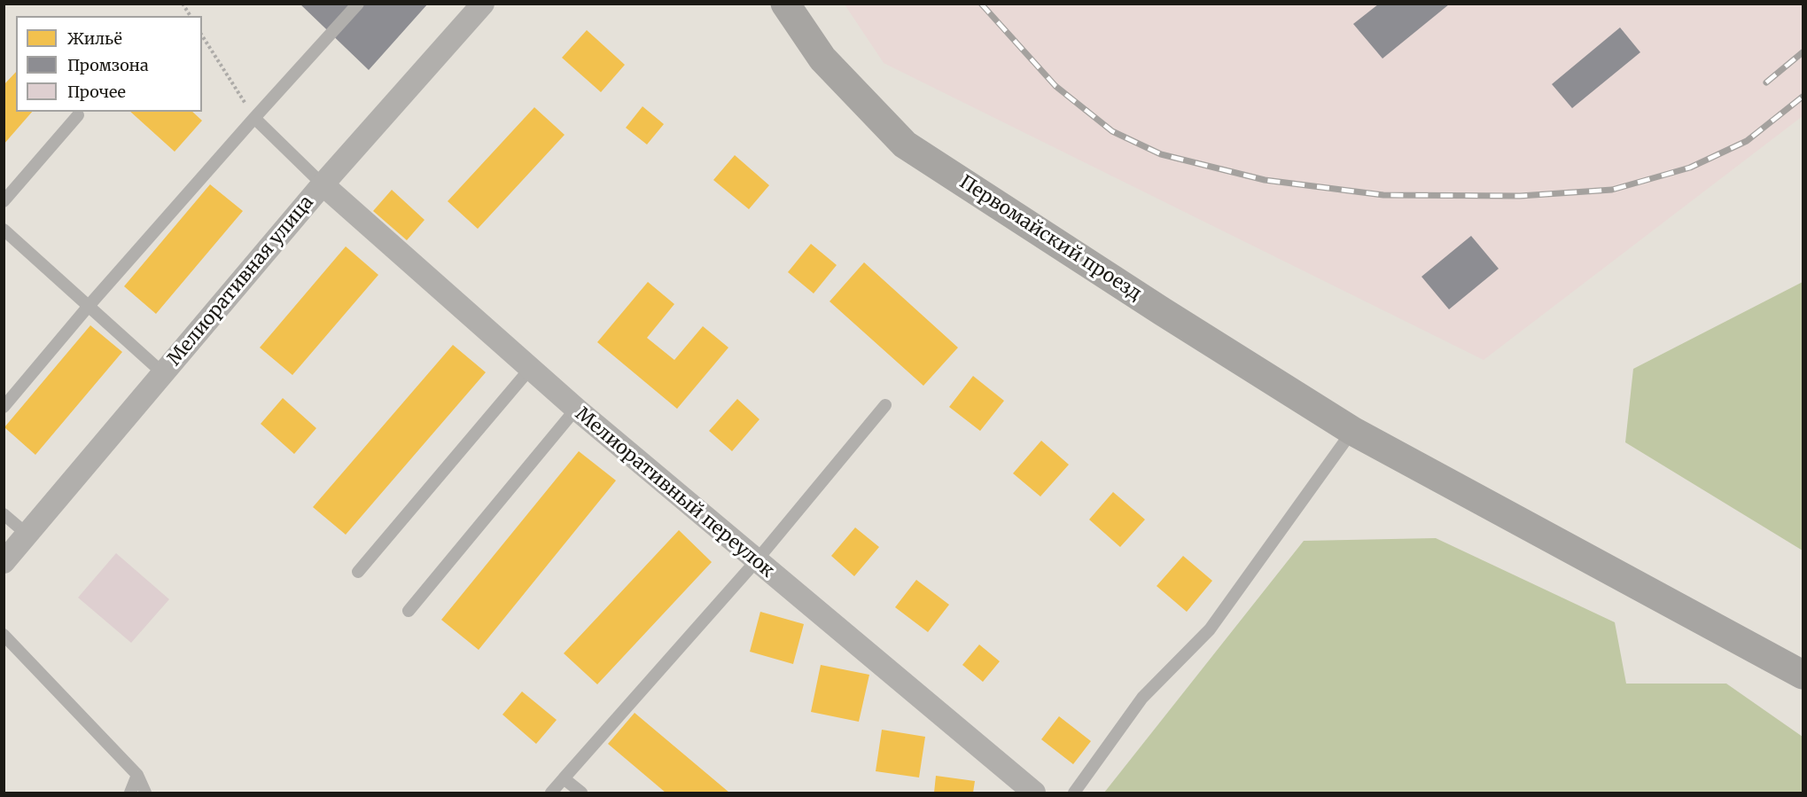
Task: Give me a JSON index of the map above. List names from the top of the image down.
{
  "streets": {
    "main road": ["Первомайский проезд"],
    "street": ["Мелиоративная улица", "Мелиоративный переулок"]
  },
  "crossings": [
    ["Мелиоративная улица", "Мелиоративный переулок"]
  ],
  "legend": ["Жильё", "Промзона", "Прочее"]
}
